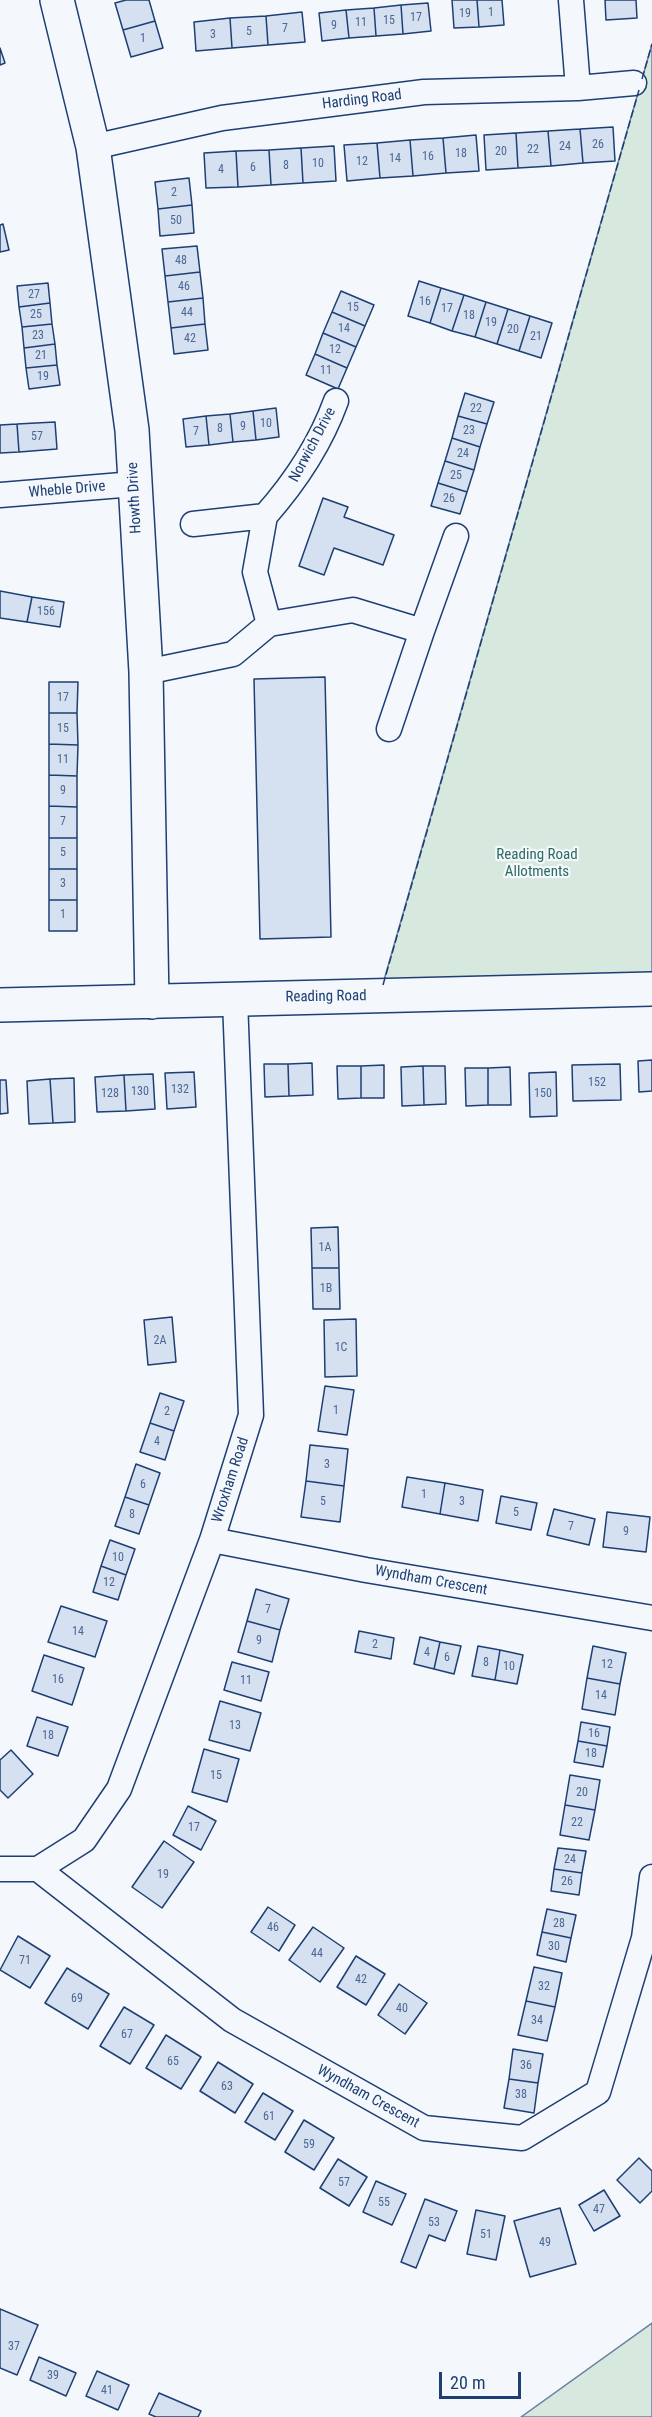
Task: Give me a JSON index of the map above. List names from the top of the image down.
{
  "streets": {
    "street": [
      "Harding Road",
      "Norwich Drive",
      "Wheble Drive",
      "Howth Drive",
      "Reading Road",
      "Wroxham Road",
      "Wyndham Crescent"
    ]
  },
  "crossings": [
    ["Harding Road", "Howth Drive"],
    ["Wheble Drive", "Howth Drive"],
    ["Howth Drive", "Reading Road"],
    ["Reading Road", "Wroxham Road"],
    ["Wroxham Road", "Wyndham Crescent"]
  ],
  "parks": ["Reading Road Allotments"],
  "house_numbers": [
    "1",
    "19",
    "17",
    "15",
    "11",
    "9",
    "7",
    "5",
    "3",
    "1",
    "26",
    "24",
    "22",
    "20",
    "18",
    "16",
    "14",
    "12",
    "10",
    "8",
    "6",
    "4",
    "2",
    "50",
    "48",
    "46",
    "27",
    "16",
    "15",
    "17",
    "44",
    "25",
    "18",
    "19",
    "14",
    "20",
    "23",
    "21",
    "42",
    "12",
    "21",
    "11",
    "19",
    "22",
    "10",
    "9",
    "8",
    "23",
    "7",
    "57",
    "24",
    "25",
    "26",
    "156",
    "17",
    "15",
    "11",
    "9",
    "7",
    "5",
    "3",
    "1",
    "152",
    "132",
    "130",
    "128",
    "150",
    "1A",
    "1B",
    "2A",
    "1C",
    "1",
    "2",
    "4",
    "3",
    "6",
    "1",
    "5",
    "3",
    "5",
    "8",
    "7",
    "9",
    "10",
    "12",
    "7",
    "14",
    "9",
    "2",
    "4",
    "6",
    "8",
    "12",
    "10",
    "16",
    "11",
    "14",
    "13",
    "16",
    "18",
    "18",
    "15",
    "20",
    "22",
    "17",
    "24",
    "19",
    "26",
    "28",
    "46",
    "30",
    "44",
    "71",
    "42",
    "32",
    "69",
    "40",
    "34",
    "67",
    "65",
    "36",
    "63",
    "38",
    "61",
    "59",
    "57",
    "55",
    "47",
    "53",
    "51",
    "49",
    "37",
    "39",
    "41"
  ],
  "scale_bar": "20 m"
}
